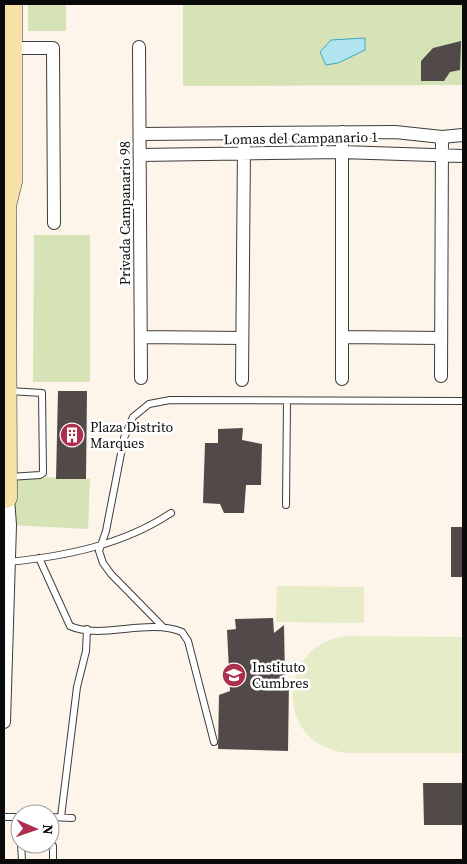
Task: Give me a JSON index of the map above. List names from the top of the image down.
{
  "streets": {
    "street": ["Lomas del Campanario 1", "Privada Campanario 98"]
  },
  "crossings": [
    ["Lomas del Campanario 1", "Privada Campanario 98"]
  ],
  "places": {
    "building": ["Plaza Distrito Marques"],
    "school or university": ["Instituto Cumbres"]
  },
  "north": "right"
}
